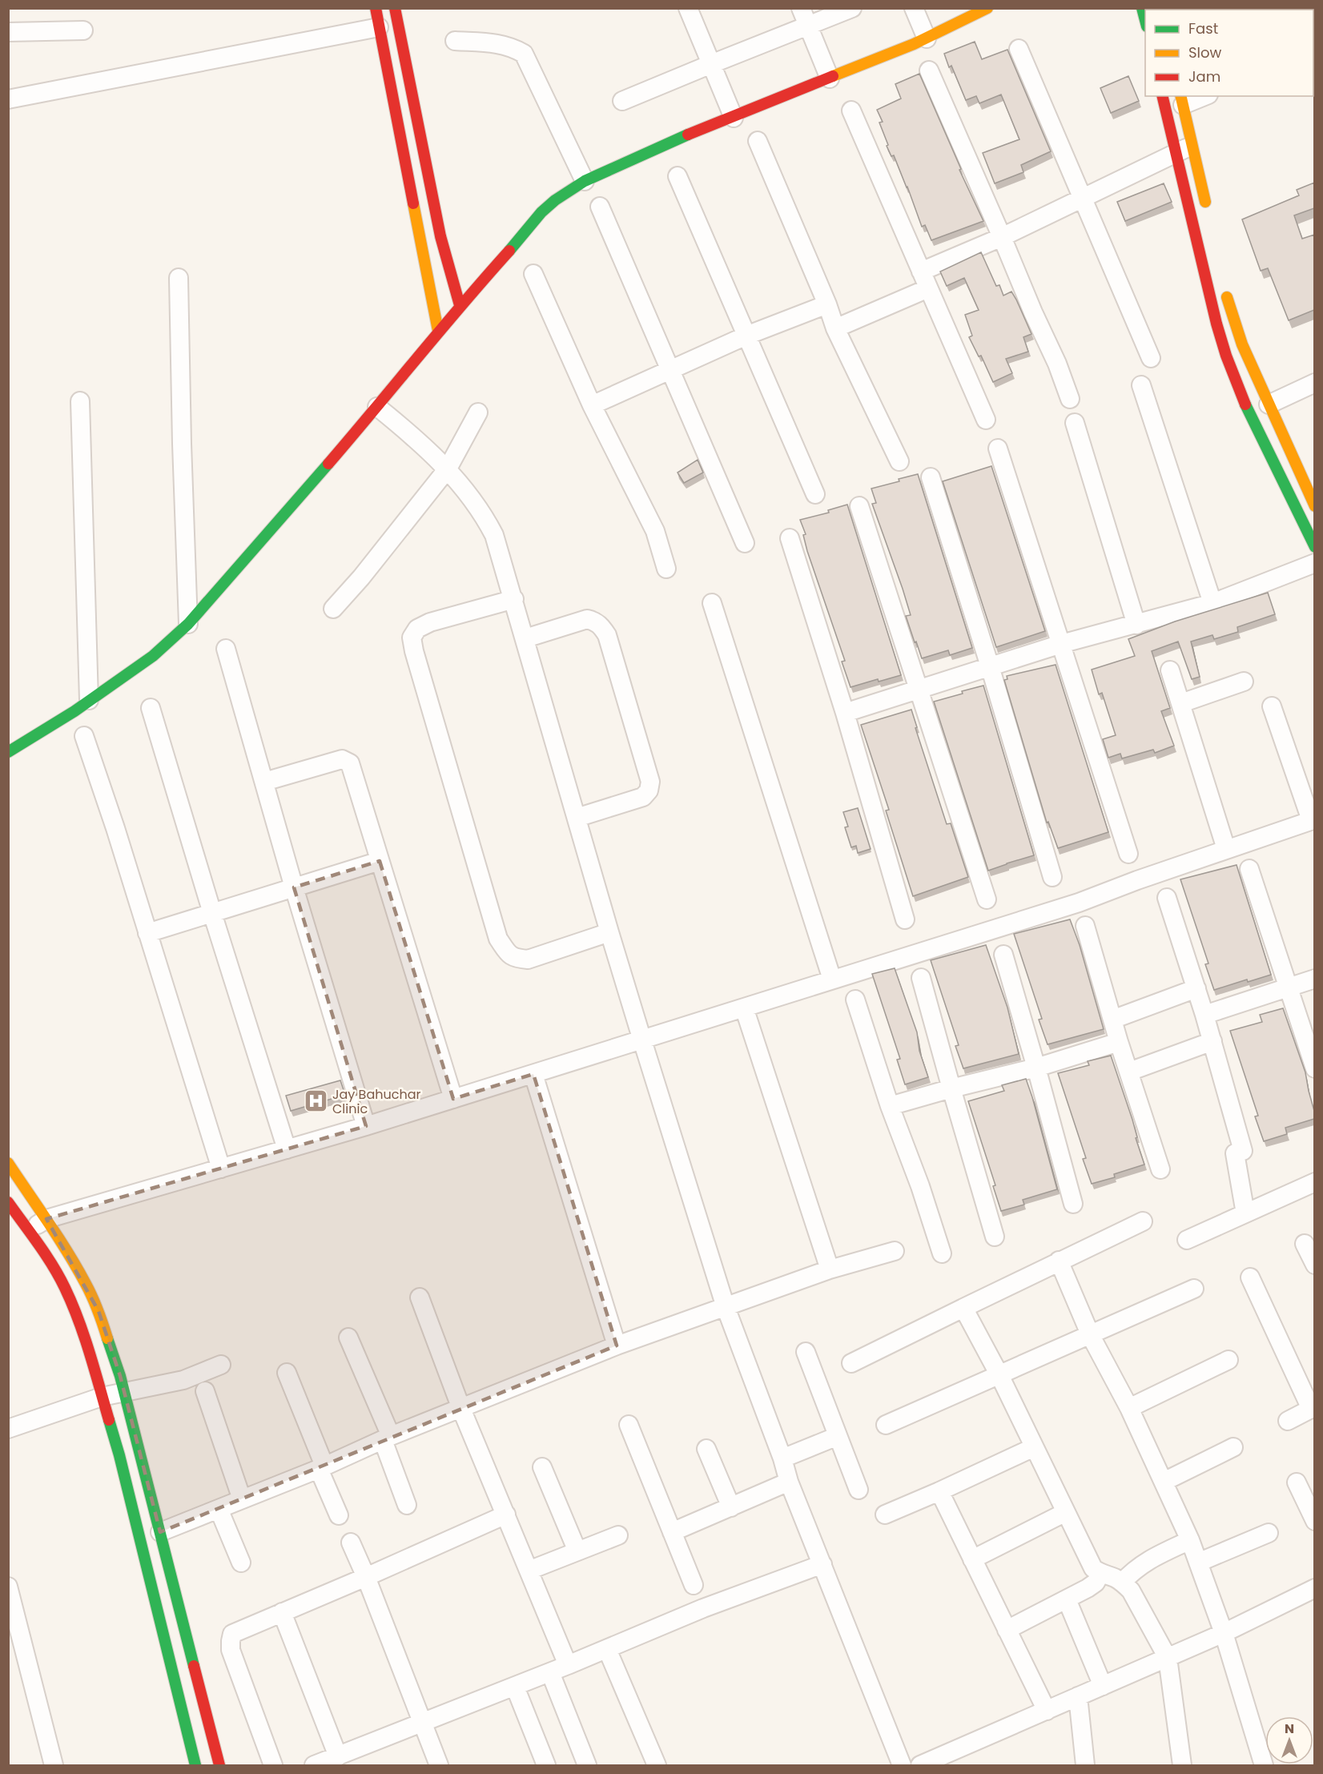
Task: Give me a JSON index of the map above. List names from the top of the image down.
{
  "places": {
    "hospital": ["Jay Bahuchar Clinic"]
  },
  "legend": ["Fast", "Slow", "Jam"],
  "north": "top"
}
